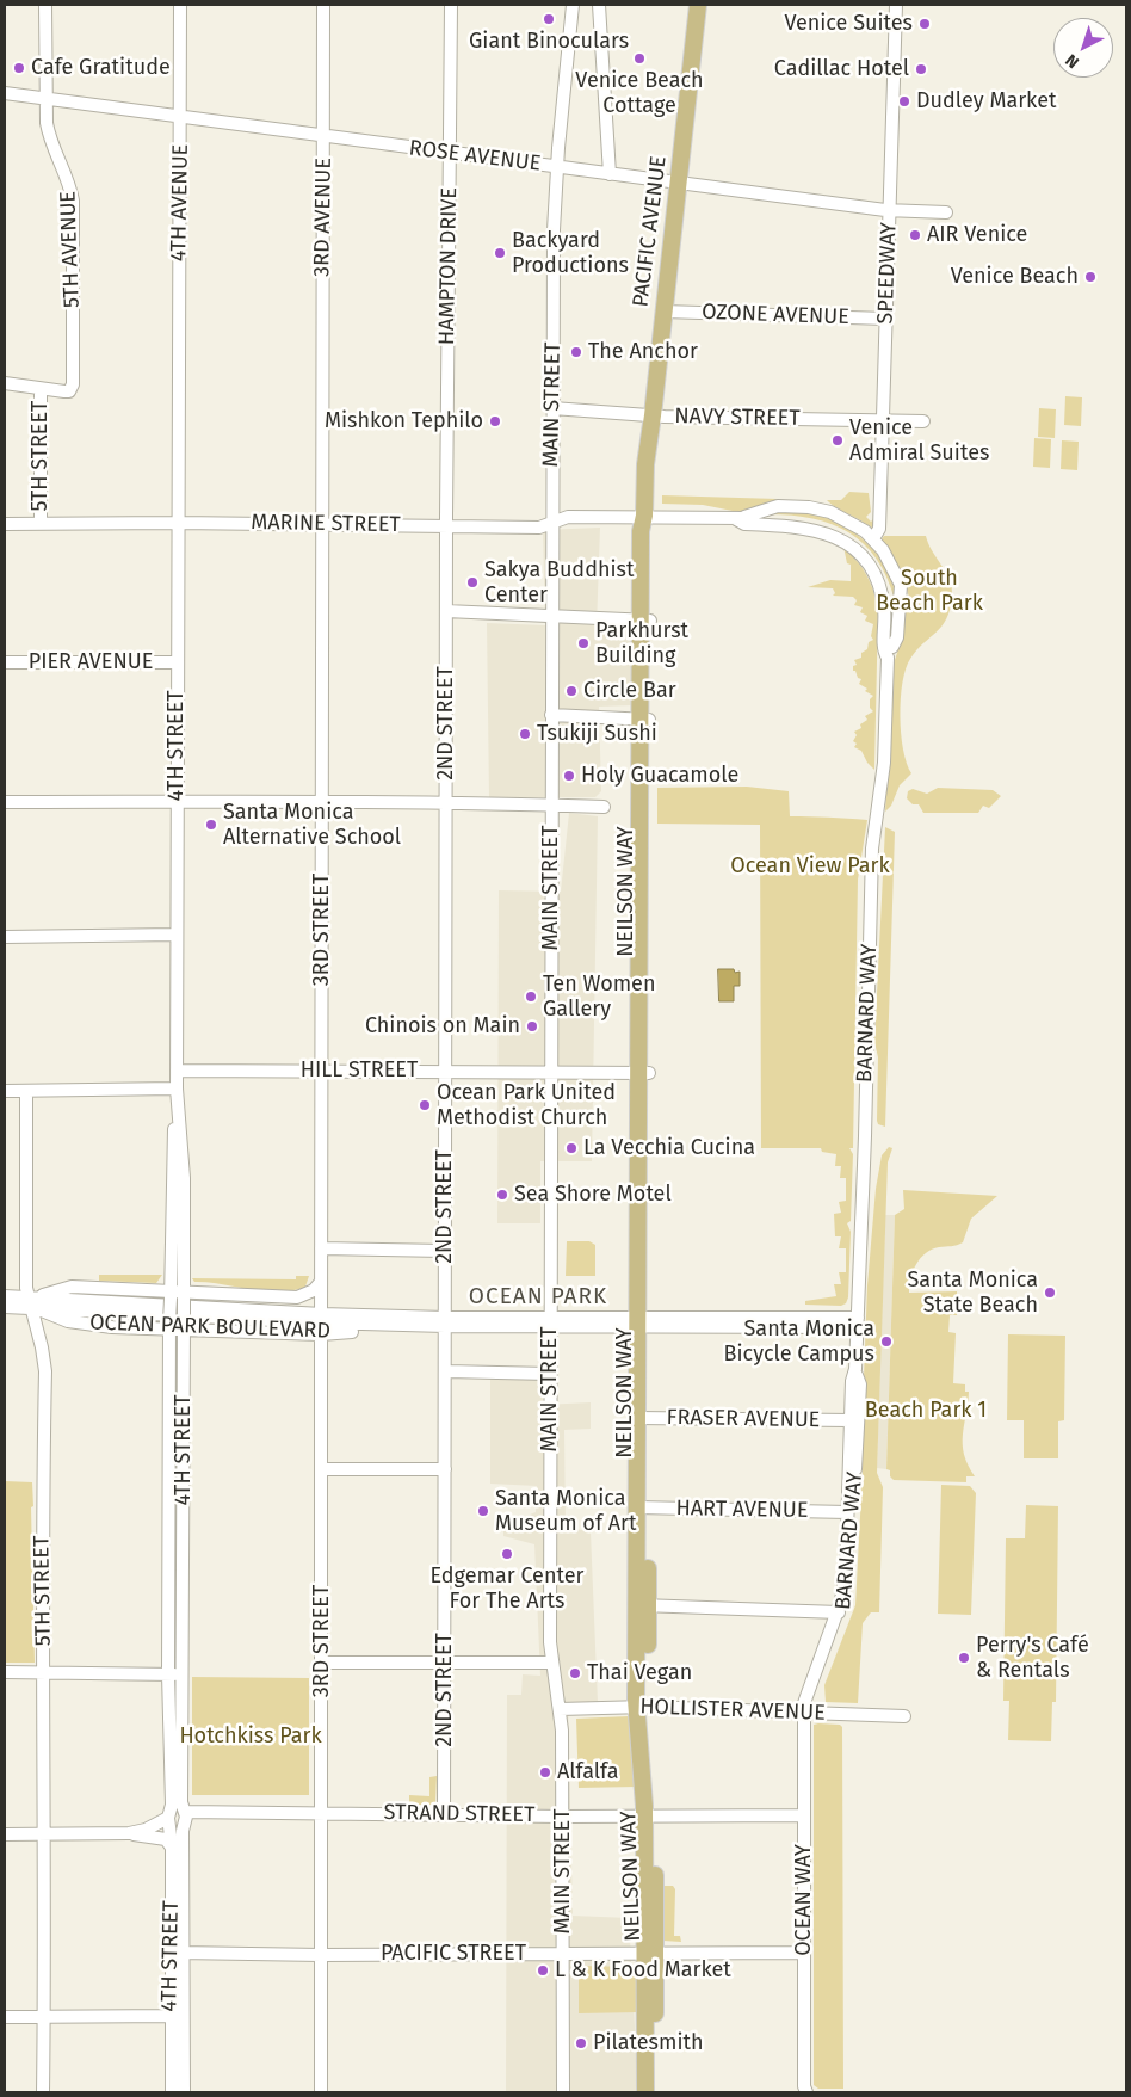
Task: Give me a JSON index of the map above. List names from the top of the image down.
{
  "streets": {
    "main road": ["PACIFIC AVENUE", "NEILSON WAY"],
    "street": [
      "ROSE AVENUE",
      "4TH AVENUE",
      "3RD AVENUE",
      "5TH AVENUE",
      "HAMPTON DRIVE",
      "SPEEDWAY",
      "OZONE AVENUE",
      "MAIN STREET",
      "NAVY STREET",
      "5TH STREET",
      "MARINE STREET",
      "PIER AVENUE",
      "2ND STREET",
      "4TH STREET",
      "3RD STREET",
      "BARNARD WAY",
      "HILL STREET",
      "OCEAN PARK BOULEVARD",
      "FRASER AVENUE",
      "HART AVENUE",
      "HOLLISTER AVENUE",
      "STRAND STREET",
      "OCEAN WAY",
      "PACIFIC STREET"
    ]
  },
  "crossings": [
    ["ROSE AVENUE", "4TH AVENUE"],
    ["ROSE AVENUE", "3RD AVENUE"],
    ["ROSE AVENUE", "PACIFIC AVENUE"],
    ["ROSE AVENUE", "5TH AVENUE"],
    ["ROSE AVENUE", "HAMPTON DRIVE"],
    ["ROSE AVENUE", "SPEEDWAY"],
    ["ROSE AVENUE", "MAIN STREET"],
    ["4TH AVENUE", "4TH STREET"],
    ["3RD AVENUE", "3RD STREET"],
    ["PACIFIC AVENUE", "OZONE AVENUE"],
    ["PACIFIC AVENUE", "NAVY STREET"],
    ["PACIFIC AVENUE", "NEILSON WAY"],
    ["5TH AVENUE", "5TH STREET"],
    ["HAMPTON DRIVE", "2ND STREET"],
    ["SPEEDWAY", "OZONE AVENUE"],
    ["SPEEDWAY", "NAVY STREET"],
    ["SPEEDWAY", "BARNARD WAY"],
    ["MAIN STREET", "NAVY STREET"],
    ["MAIN STREET", "MARINE STREET"],
    ["MAIN STREET", "HILL STREET"],
    ["MAIN STREET", "OCEAN PARK BOULEVARD"],
    ["MAIN STREET", "HOLLISTER AVENUE"],
    ["MAIN STREET", "STRAND STREET"],
    ["MAIN STREET", "PACIFIC STREET"],
    ["5TH STREET", "MARINE STREET"],
    ["5TH STREET", "OCEAN PARK BOULEVARD"],
    ["5TH STREET", "STRAND STREET"],
    ["MARINE STREET", "2ND STREET"],
    ["MARINE STREET", "4TH STREET"],
    ["MARINE STREET", "NEILSON WAY"],
    ["MARINE STREET", "3RD STREET"],
    ["MARINE STREET", "BARNARD WAY"],
    ["PIER AVENUE", "4TH STREET"],
    ["2ND STREET", "HILL STREET"],
    ["2ND STREET", "OCEAN PARK BOULEVARD"],
    ["2ND STREET", "STRAND STREET"],
    ["4TH STREET", "HILL STREET"],
    ["4TH STREET", "OCEAN PARK BOULEVARD"],
    ["4TH STREET", "STRAND STREET"],
    ["4TH STREET", "PACIFIC STREET"],
    ["NEILSON WAY", "BARNARD WAY"],
    ["NEILSON WAY", "HILL STREET"],
    ["NEILSON WAY", "OCEAN PARK BOULEVARD"],
    ["NEILSON WAY", "FRASER AVENUE"],
    ["NEILSON WAY", "HART AVENUE"],
    ["NEILSON WAY", "HOLLISTER AVENUE"],
    ["NEILSON WAY", "STRAND STREET"],
    ["NEILSON WAY", "PACIFIC STREET"],
    ["3RD STREET", "HILL STREET"],
    ["3RD STREET", "OCEAN PARK BOULEVARD"],
    ["3RD STREET", "STRAND STREET"],
    ["3RD STREET", "PACIFIC STREET"],
    ["BARNARD WAY", "OCEAN PARK BOULEVARD"],
    ["BARNARD WAY", "FRASER AVENUE"],
    ["BARNARD WAY", "HART AVENUE"],
    ["BARNARD WAY", "HOLLISTER AVENUE"],
    ["BARNARD WAY", "OCEAN WAY"],
    ["HOLLISTER AVENUE", "OCEAN WAY"],
    ["STRAND STREET", "OCEAN WAY"],
    ["OCEAN WAY", "PACIFIC STREET"]
  ],
  "districts": ["OCEAN PARK"],
  "parks": [
    "South Beach Park",
    "Ocean View Park",
    "Beach Park 1",
    "Hotchkiss Park"
  ],
  "places": [
    "Giant Binoculars",
    "Venice Suites",
    "Venice Beach Cottage",
    "Cafe Gratitude",
    "Cadillac Hotel",
    "Dudley Market",
    "AIR Venice",
    "Backyard Productions",
    "Venice Beach",
    "The Anchor",
    "Mishkon Tephilo",
    "Venice Admiral Suites",
    "Sakya Buddhist Center",
    "Parkhurst Building",
    "Circle Bar",
    "Tsukiji Sushi",
    "Holy Guacamole",
    "Santa Monica Alternative School",
    "Ten Women Gallery",
    "Chinois on Main",
    "Ocean Park United Methodist Church",
    "La Vecchia Cucina",
    "Sea Shore Motel",
    "Santa Monica State Beach",
    "Santa Monica Bicycle Campus",
    "Santa Monica Museum of Art",
    "Edgemar Center For The Arts",
    "Perry's Café & Rentals",
    "Thai Vegan",
    "Alfalfa",
    "L & K Food Market",
    "Pilatesmith"
  ],
  "north": "bottom left"
}
